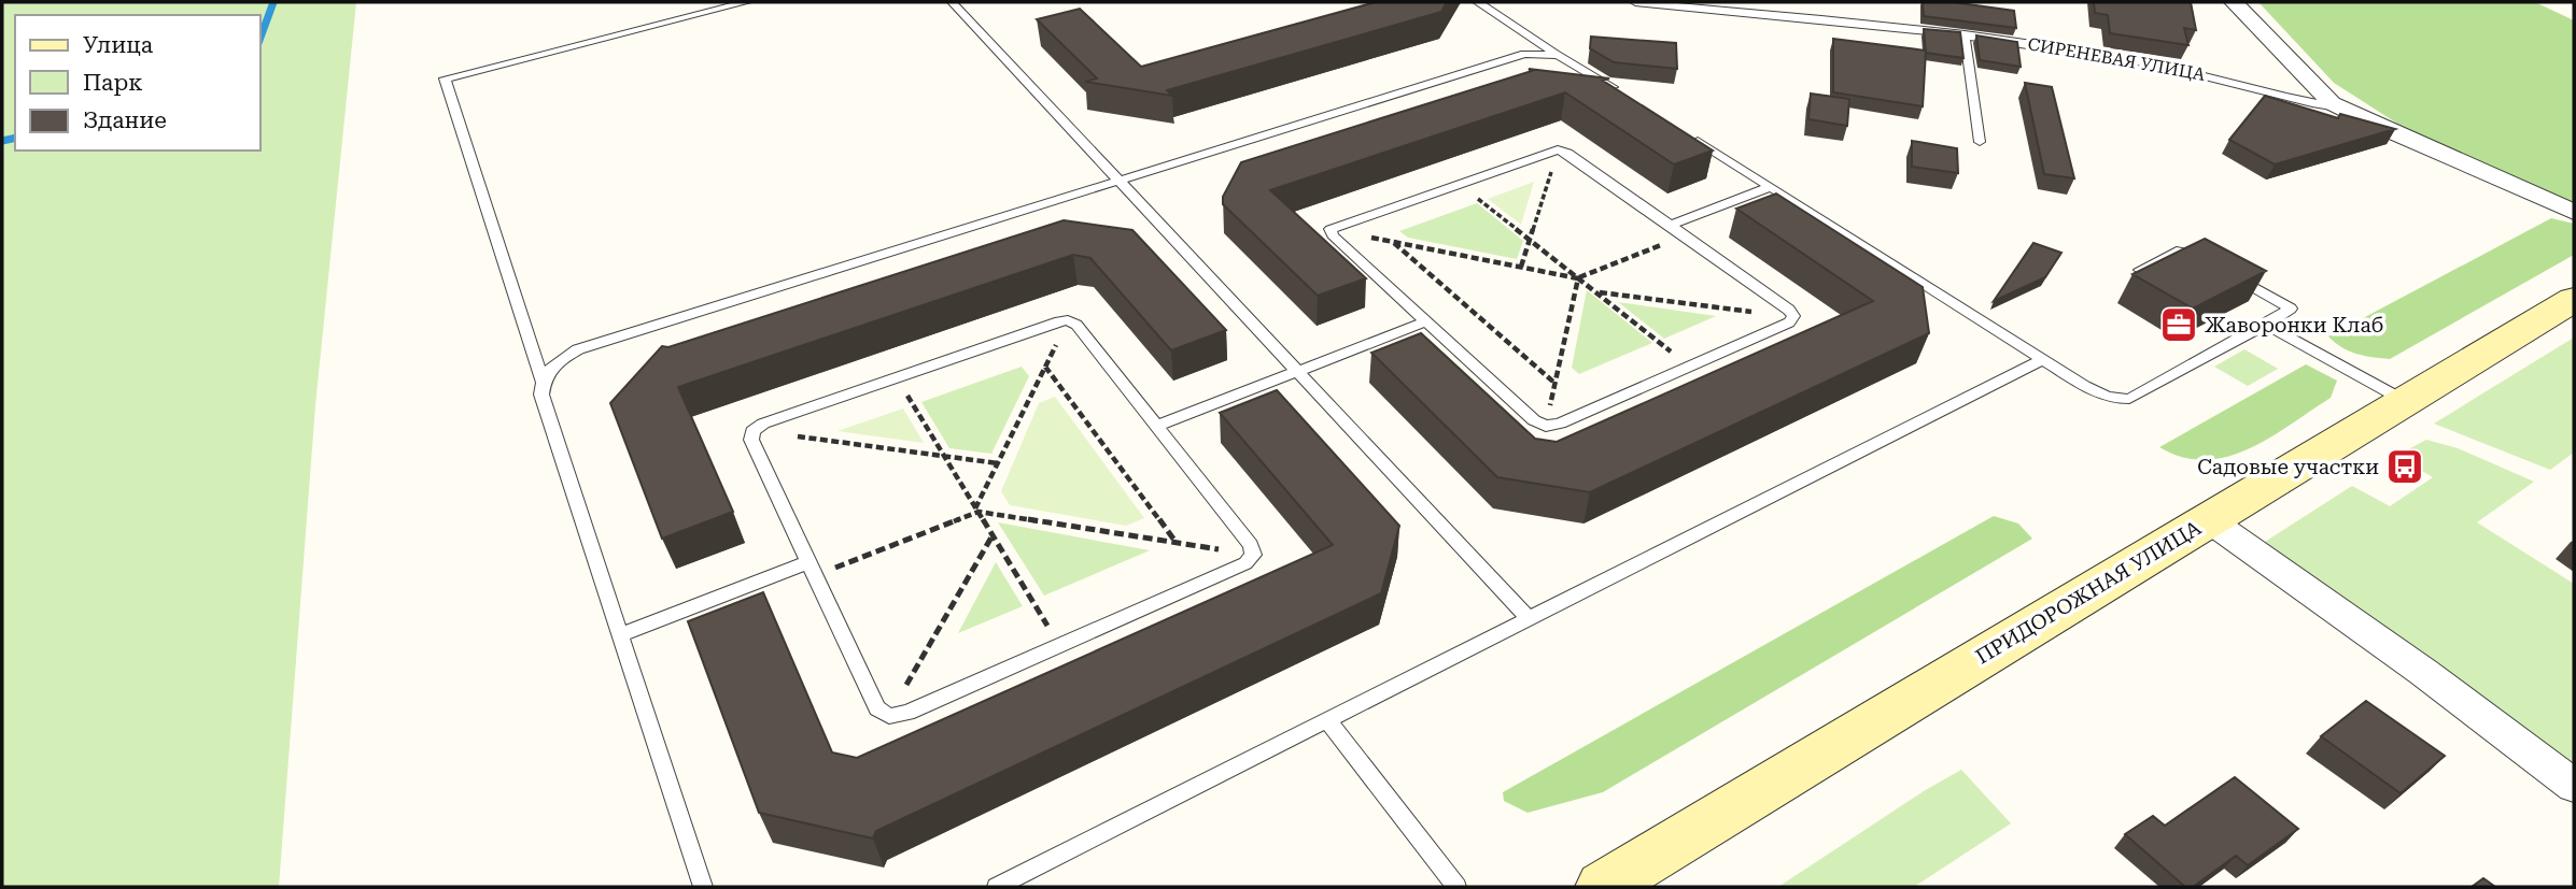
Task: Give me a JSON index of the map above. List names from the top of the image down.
{
  "streets": {
    "main road": ["ПРИДОРОЖНАЯ УЛИЦА"],
    "street": ["СИРЕНЕВАЯ УЛИЦА"]
  },
  "places": {
    "office": ["Жаворонки Клаб"],
    "bus stop": ["Садовые участки"]
  },
  "legend": ["Улица", "Парк", "Здание"]
}
